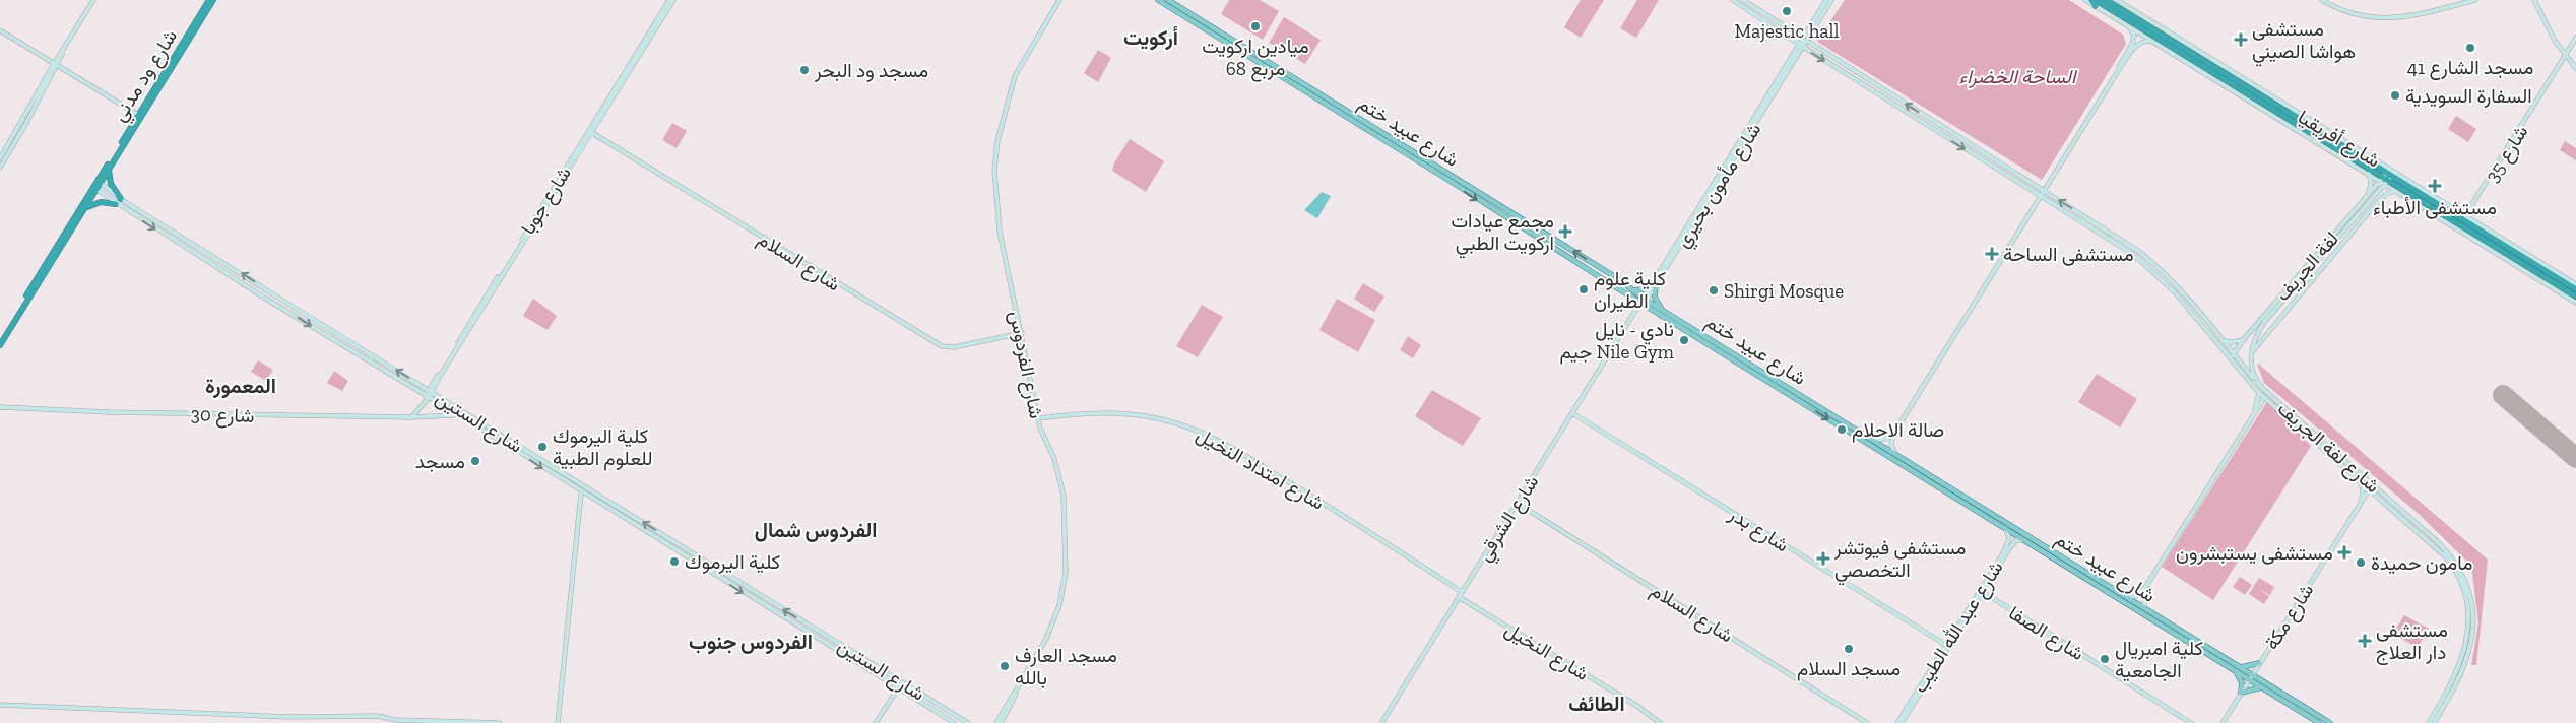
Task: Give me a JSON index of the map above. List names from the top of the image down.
{
  "streets": {
    "highway": ["شارع ود مدني", "شارع أفريقيا"],
    "main road": ["شارع عبيد ختم"],
    "street": [
      "شارع 35",
      "شارع مأمون بحيري",
      "شارع جوبا",
      "شارع السلام",
      "لفة الجريف",
      "شارع الفردوس",
      "شارع 30",
      "شارع الستين",
      "شارع لفة الجريف",
      "شارع امتداد النخيل",
      "شارع الشرقي",
      "شارع بدر",
      "شارع مكة",
      "شارع عبد الله الطيب",
      "شارع الصفا",
      "شارع النخيل"
    ]
  },
  "crossings": [
    ["شارع عبيد ختم", "شارع مأمون بحيري"],
    ["شارع عبيد ختم", "شارع مكة"],
    ["شارع عبيد ختم", "شارع عبد الله الطيب"],
    ["شارع أفريقيا", "شارع 35"],
    ["شارع أفريقيا", "لفة الجريف"],
    ["شارع مأمون بحيري", "شارع الشرقي"],
    ["شارع جوبا", "شارع السلام"],
    ["شارع جوبا", "شارع الستين"],
    ["شارع السلام", "شارع الفردوس"],
    ["شارع السلام", "شارع الشرقي"],
    ["لفة الجريف", "شارع لفة الجريف"],
    ["شارع الفردوس", "شارع امتداد النخيل"],
    ["شارع 30", "شارع الستين"],
    ["شارع لفة الجريف", "شارع مكة"],
    ["شارع امتداد النخيل", "شارع الشرقي"],
    ["شارع امتداد النخيل", "شارع النخيل"],
    ["شارع الشرقي", "شارع بدر"],
    ["شارع الشرقي", "شارع النخيل"],
    ["شارع بدر", "شارع عبد الله الطيب"],
    ["شارع عبد الله الطيب", "شارع الصفا"]
  ],
  "districts": [
    "أركويت",
    "المعمورة",
    "الفردوس شمال",
    "الفردوس جنوب",
    "الطائف"
  ],
  "parks": ["الساحة الخضراء"],
  "places": {
    "other": [
      "Majestic hall",
      "ميادين اركويت مربع 68",
      "مسجد الشارع 41",
      "مسجد ود البحر",
      "السفارة السويدية",
      "كلية علوم الطيران",
      "Shirgi Mosque",
      "نادي - نايل جيم Nile Gym",
      "صالة الاحلام",
      "كلية اليرموك للعلوم الطبية",
      "مسجد",
      "كلية اليرموك",
      "مامون حميدة",
      "مسجد السلام",
      "كلية امبريال الجامعية",
      "مسجد العارف بالله"
    ],
    "health": [
      "مستشفى هواشا الصيني",
      "مستشفی الأطباء",
      "مجمع عيادات اركويت الطبي",
      "مستشفى الساحة",
      "مستشفى يستبشرون",
      "مستشفى فيوتشر التخصصي",
      "مستشفى دار العلاج"
    ]
  }
}
